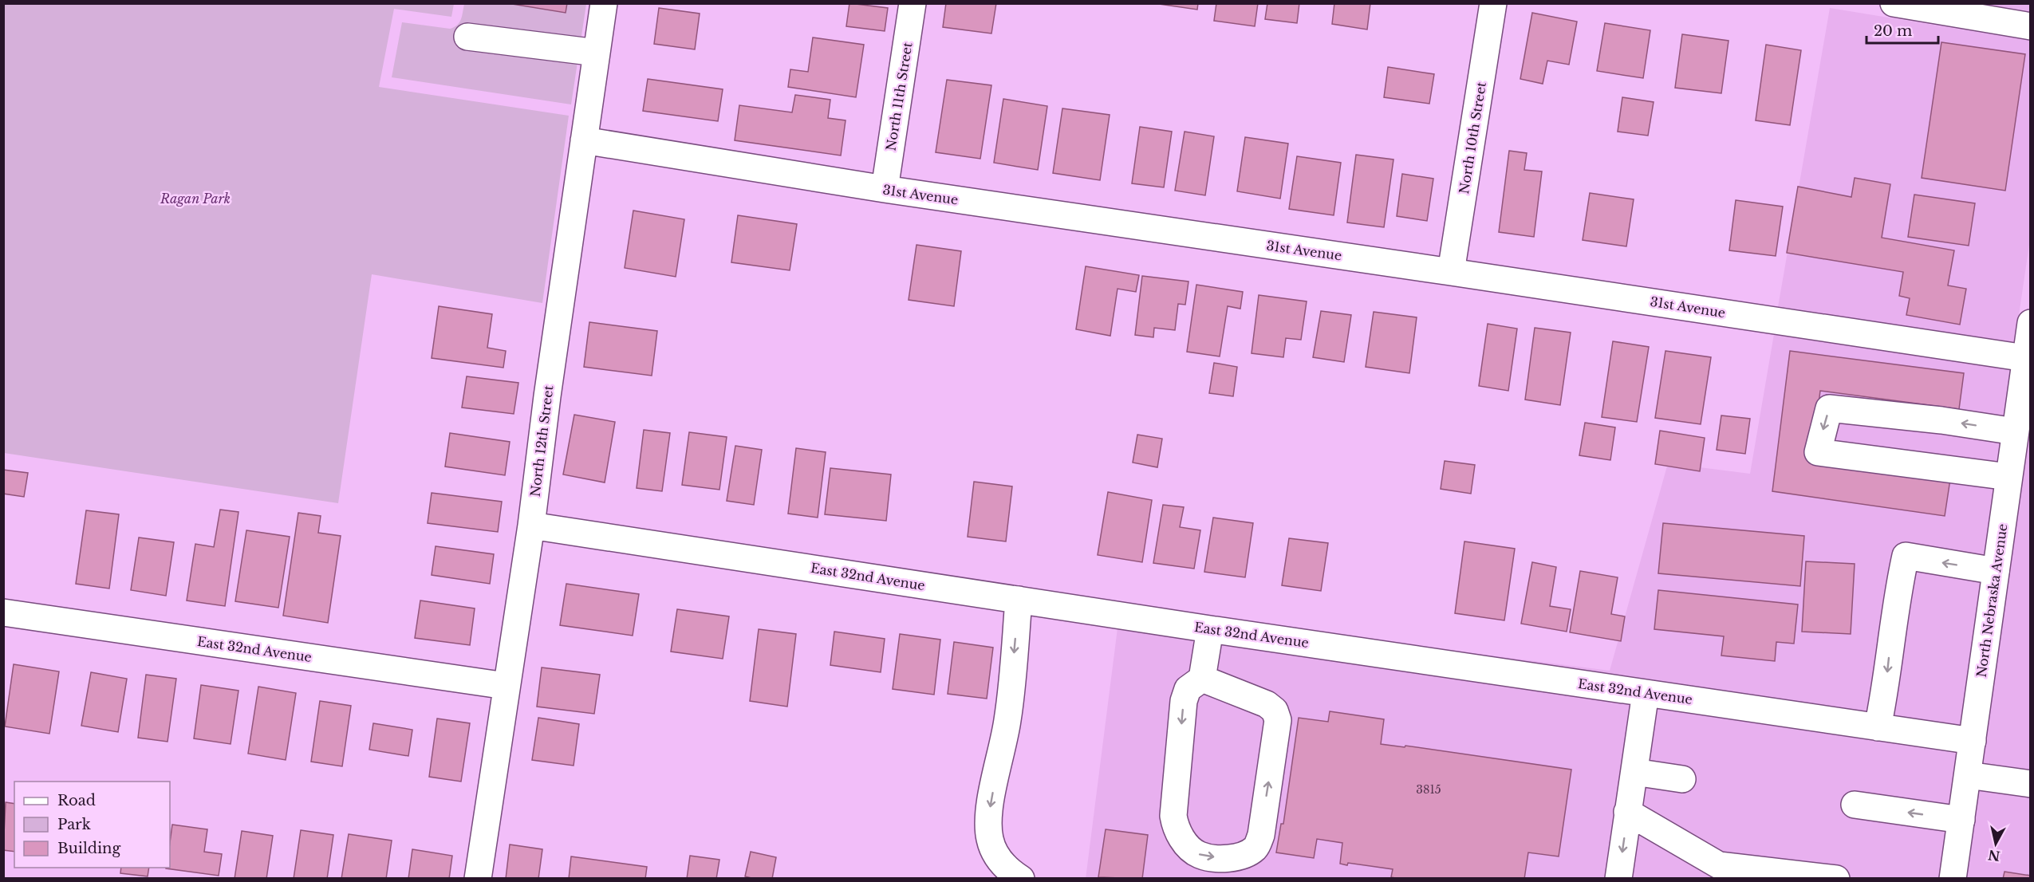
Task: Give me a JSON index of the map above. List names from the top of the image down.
{
  "streets": {
    "street": [
      "North 11th Street",
      "North 10th Street",
      "31st Avenue",
      "North 12th Street",
      "East 32nd Avenue",
      "North Nebraska Avenue"
    ]
  },
  "crossings": [
    ["North 11th Street", "31st Avenue"],
    ["North 10th Street", "31st Avenue"],
    ["31st Avenue", "North 12th Street"],
    ["31st Avenue", "North Nebraska Avenue"],
    ["North 12th Street", "East 32nd Avenue"],
    ["East 32nd Avenue", "North Nebraska Avenue"]
  ],
  "parks": ["Ragan Park"],
  "house_numbers": ["3815"],
  "legend": ["Road", "Park", "Building"],
  "scale_bar": "20 m",
  "north": "bottom"
}
